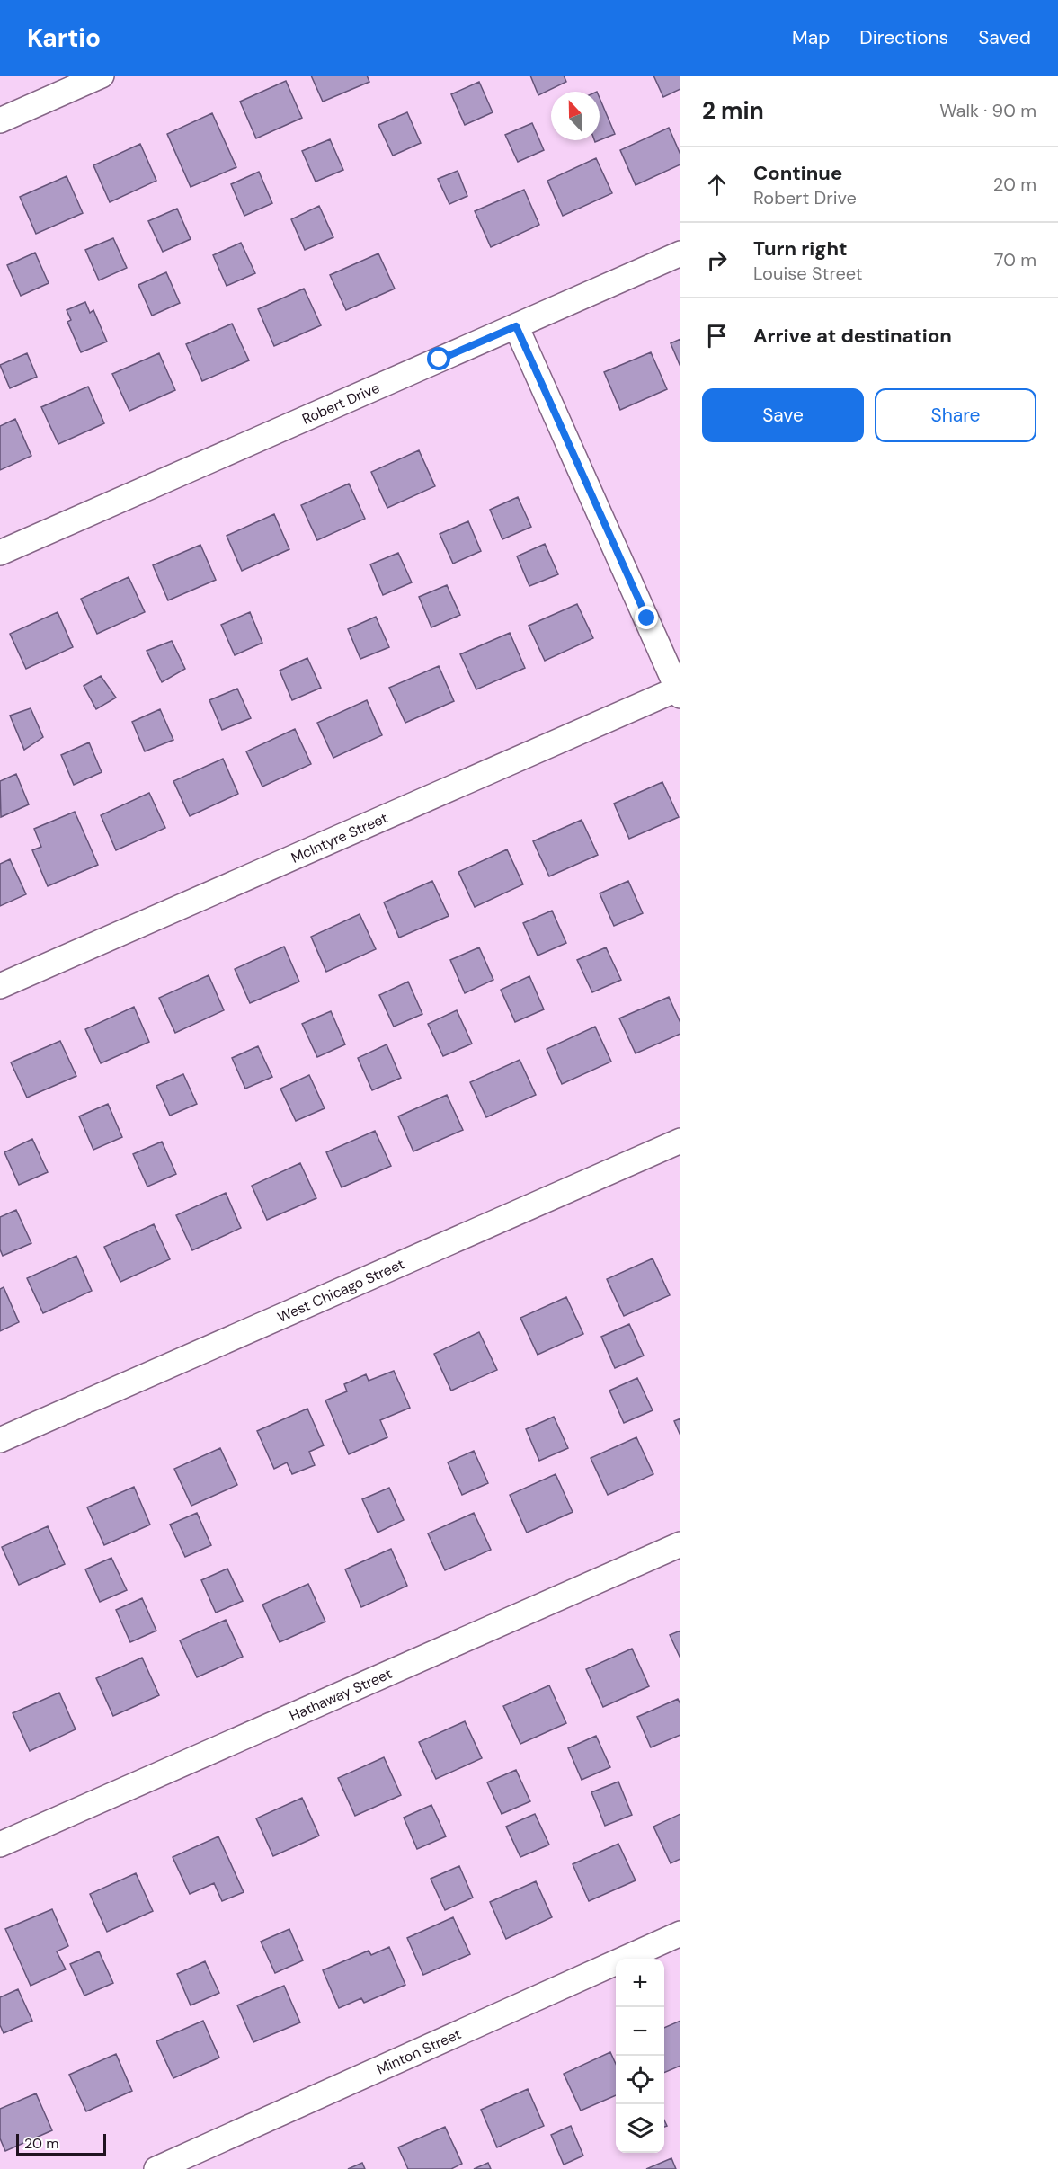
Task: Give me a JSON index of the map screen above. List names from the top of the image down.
{
  "streets": {
    "street": [
      "Robert Drive",
      "McIntyre Street",
      "West Chicago Street",
      "Hathaway Street",
      "Minton Street"
    ]
  },
  "scale_bar": "20 m",
  "north": "top",
  "page": {
    "header": "Kartio",
    "nav": ["Map", "Directions", "Saved"],
    "heading": ["2 min", "Walk · 90 m"],
    "list": [
      ["Continue", "Robert Drive", "20 m"],
      ["Turn right", "Louise Street", "70 m"],
      "Arrive at destination"
    ],
    "buttons": ["Save", "Share"],
    "map_buttons": ["+", "−"],
    "scale": "20 m"
  }
}
